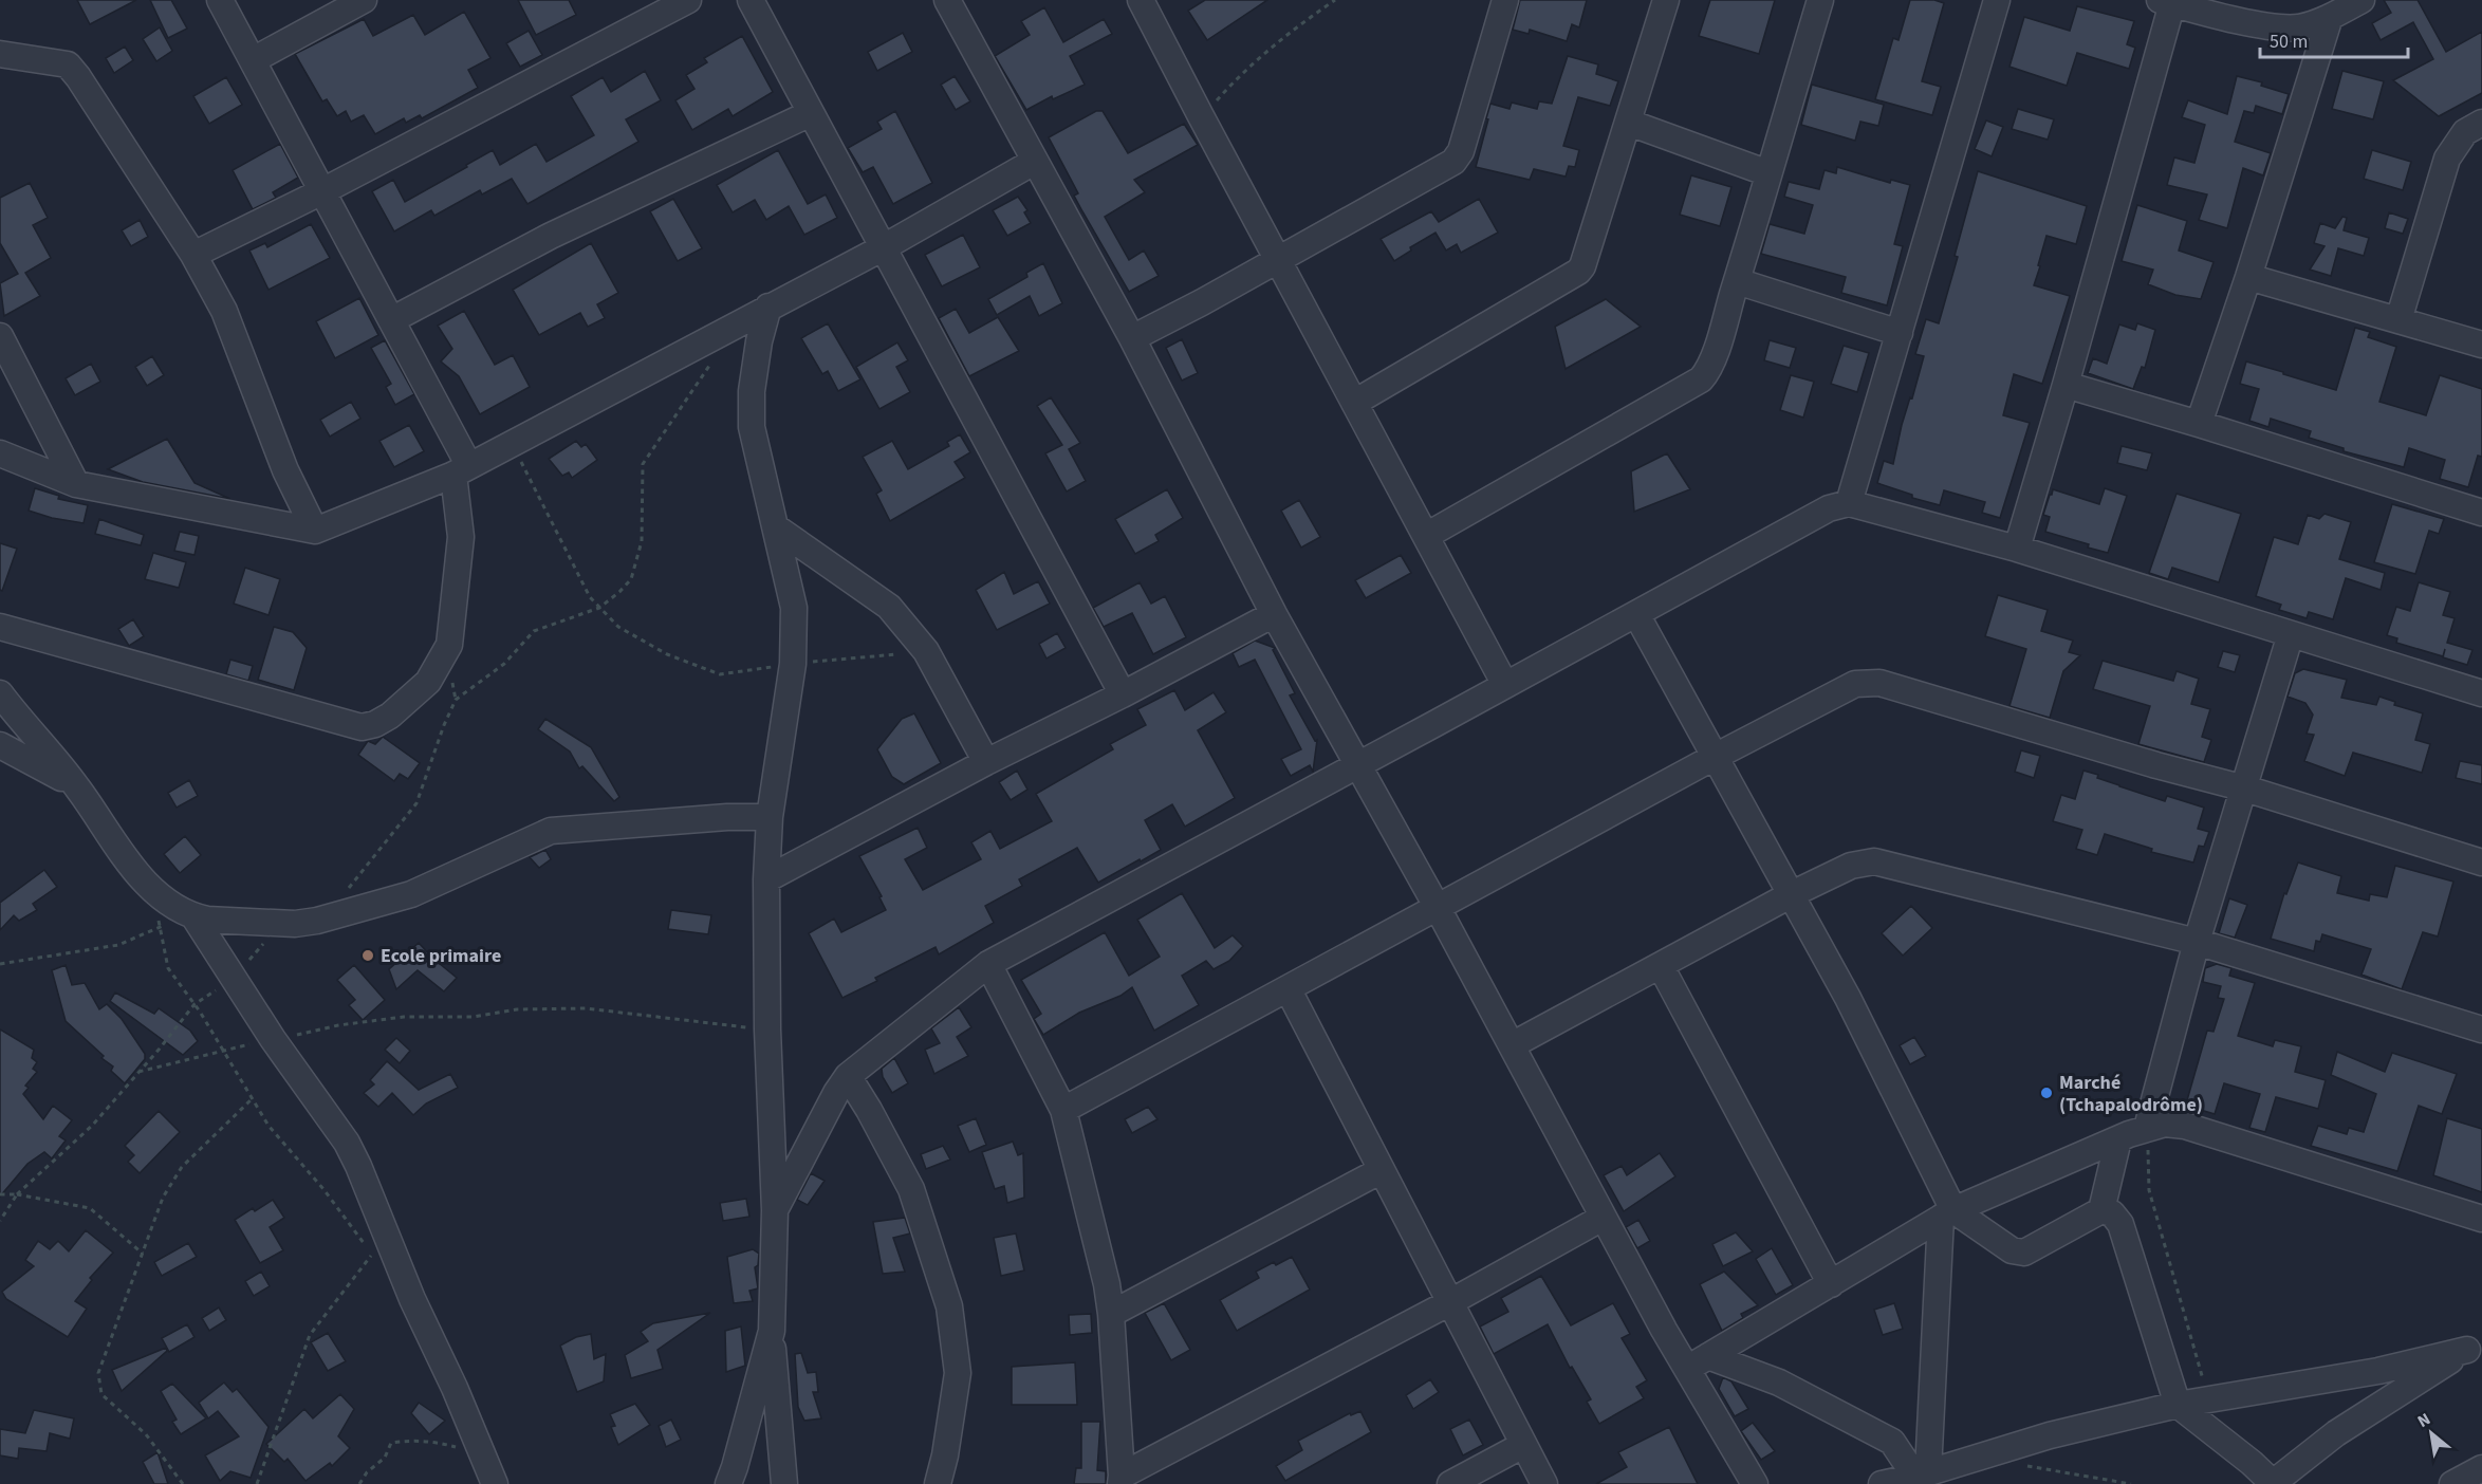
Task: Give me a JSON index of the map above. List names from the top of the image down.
{
  "places": ["Ecole primaire", "Marché (Tchapalodrôme)"],
  "scale_bar": "50 m",
  "north": "top left"
}
